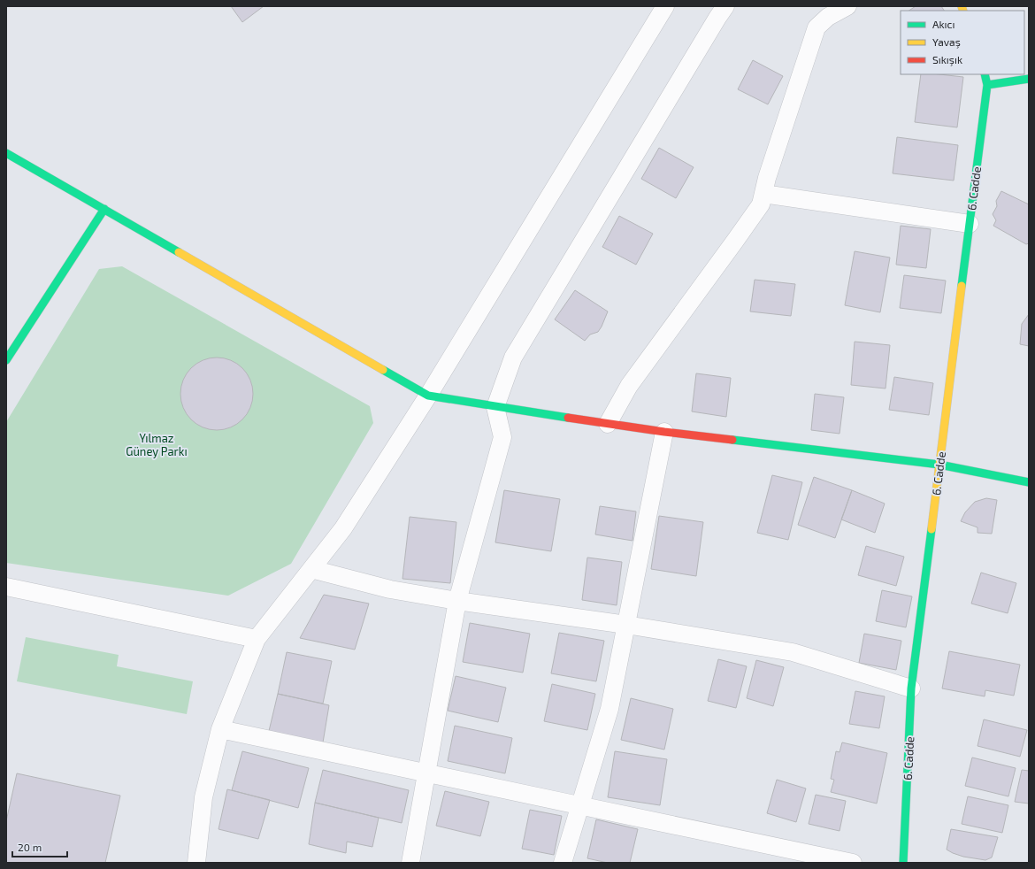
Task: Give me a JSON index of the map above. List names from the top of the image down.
{
  "streets": {
    "street": ["6. Cadde"]
  },
  "parks": ["Yılmaz Güney Parkı"],
  "legend": ["Akıcı", "Yavaş", "Sıkışık"],
  "scale_bar": "20 m"
}
